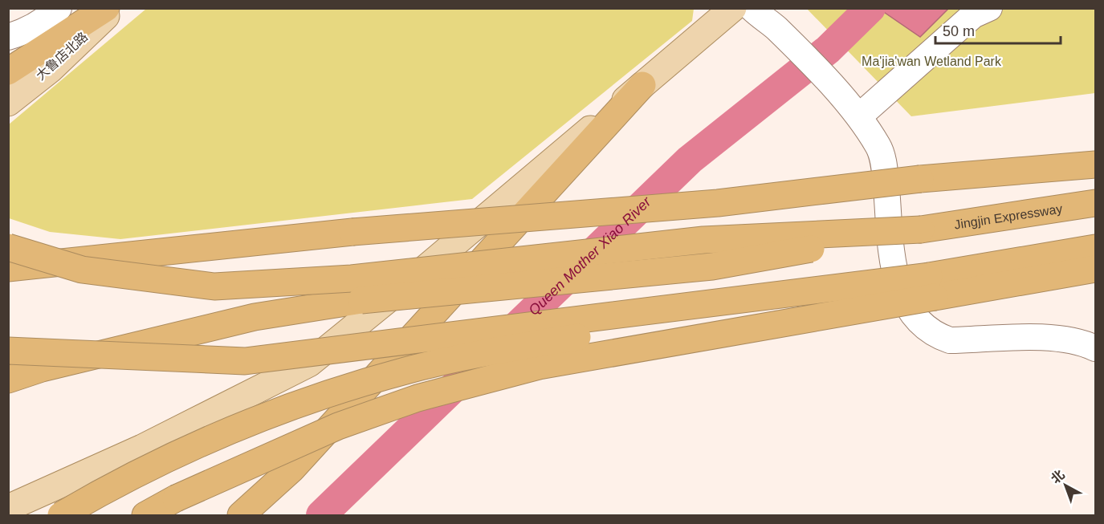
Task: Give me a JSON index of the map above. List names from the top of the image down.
{
  "streets": {
    "highway": ["Jingjin Expressway"],
    "main road": ["大鲁店北路"]
  },
  "water": ["Queen Mother Xiao River"],
  "parks": ["Ma'jia'wan Wetland Park"],
  "scale_bar": "50 m",
  "north": "top left"
}
